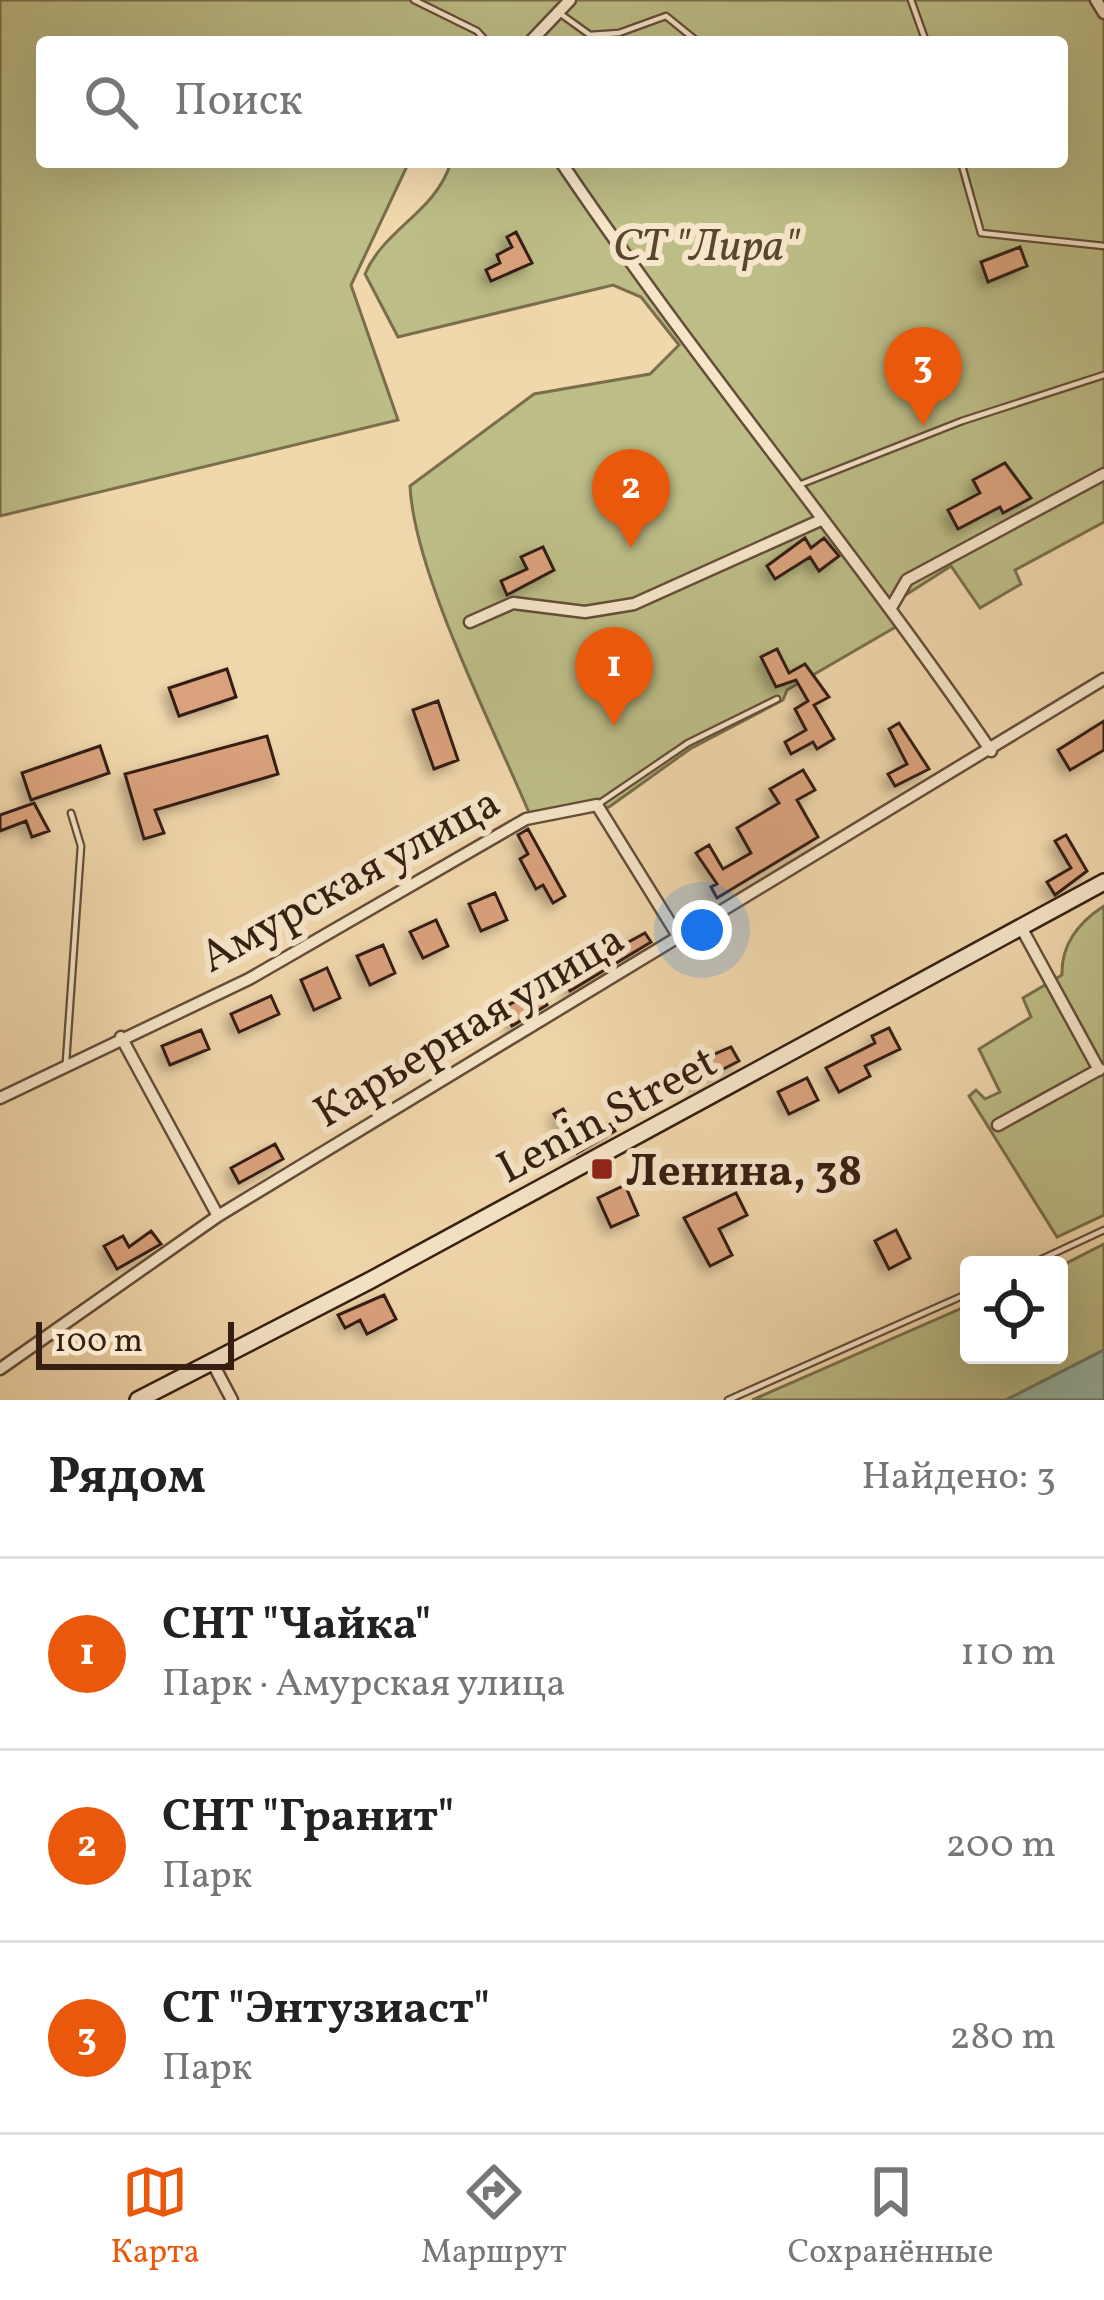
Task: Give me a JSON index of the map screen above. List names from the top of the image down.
{
  "streets": {
    "street": ["Амурская улица", "Карьерная улица", "Lenin Street"]
  },
  "parks": ["СТ \"Лира\""],
  "places": {
    "transit": ["Ленина, 38"]
  },
  "scale_bar": "100 m",
  "page": {
    "search": "Поиск",
    "pins": ["3", "2", "1"],
    "scale": "100 m",
    "heading": ["Рядом", "Найдено: 3"],
    "list": [
      {
        "mark": "1",
        "name": "СНТ \"Чайка\"",
        "note": "Парк · Амурская улица",
        "value": "110 m"
      },
      {
        "mark": "2",
        "name": "СНТ \"Гранит\"",
        "note": "Парк",
        "value": "200 m"
      },
      {
        "mark": "3",
        "name": "СТ \"Энтузиаст\"",
        "note": "Парк",
        "value": "280 m"
      }
    ],
    "nav": ["Карта", "Маршрут", "Сохранённые"]
  }
}
